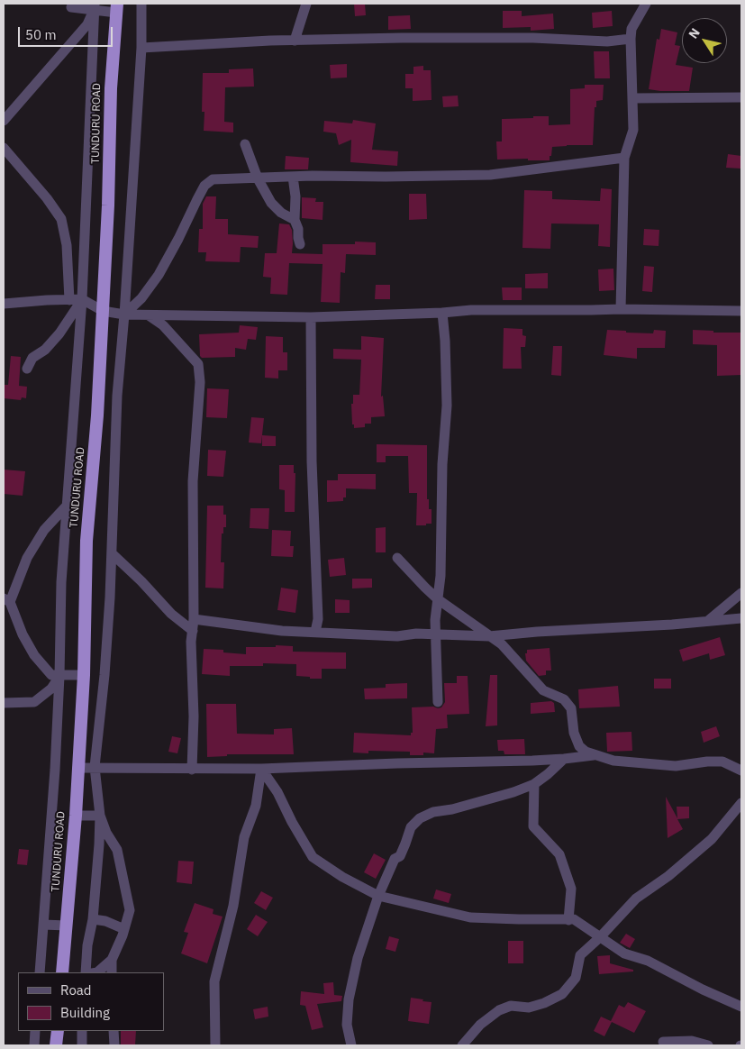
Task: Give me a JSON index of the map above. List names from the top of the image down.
{
  "streets": {
    "highway": ["TUNDURU ROAD"]
  },
  "legend": ["Road", "Building"],
  "scale_bar": "50 m",
  "north": "top left"
}
